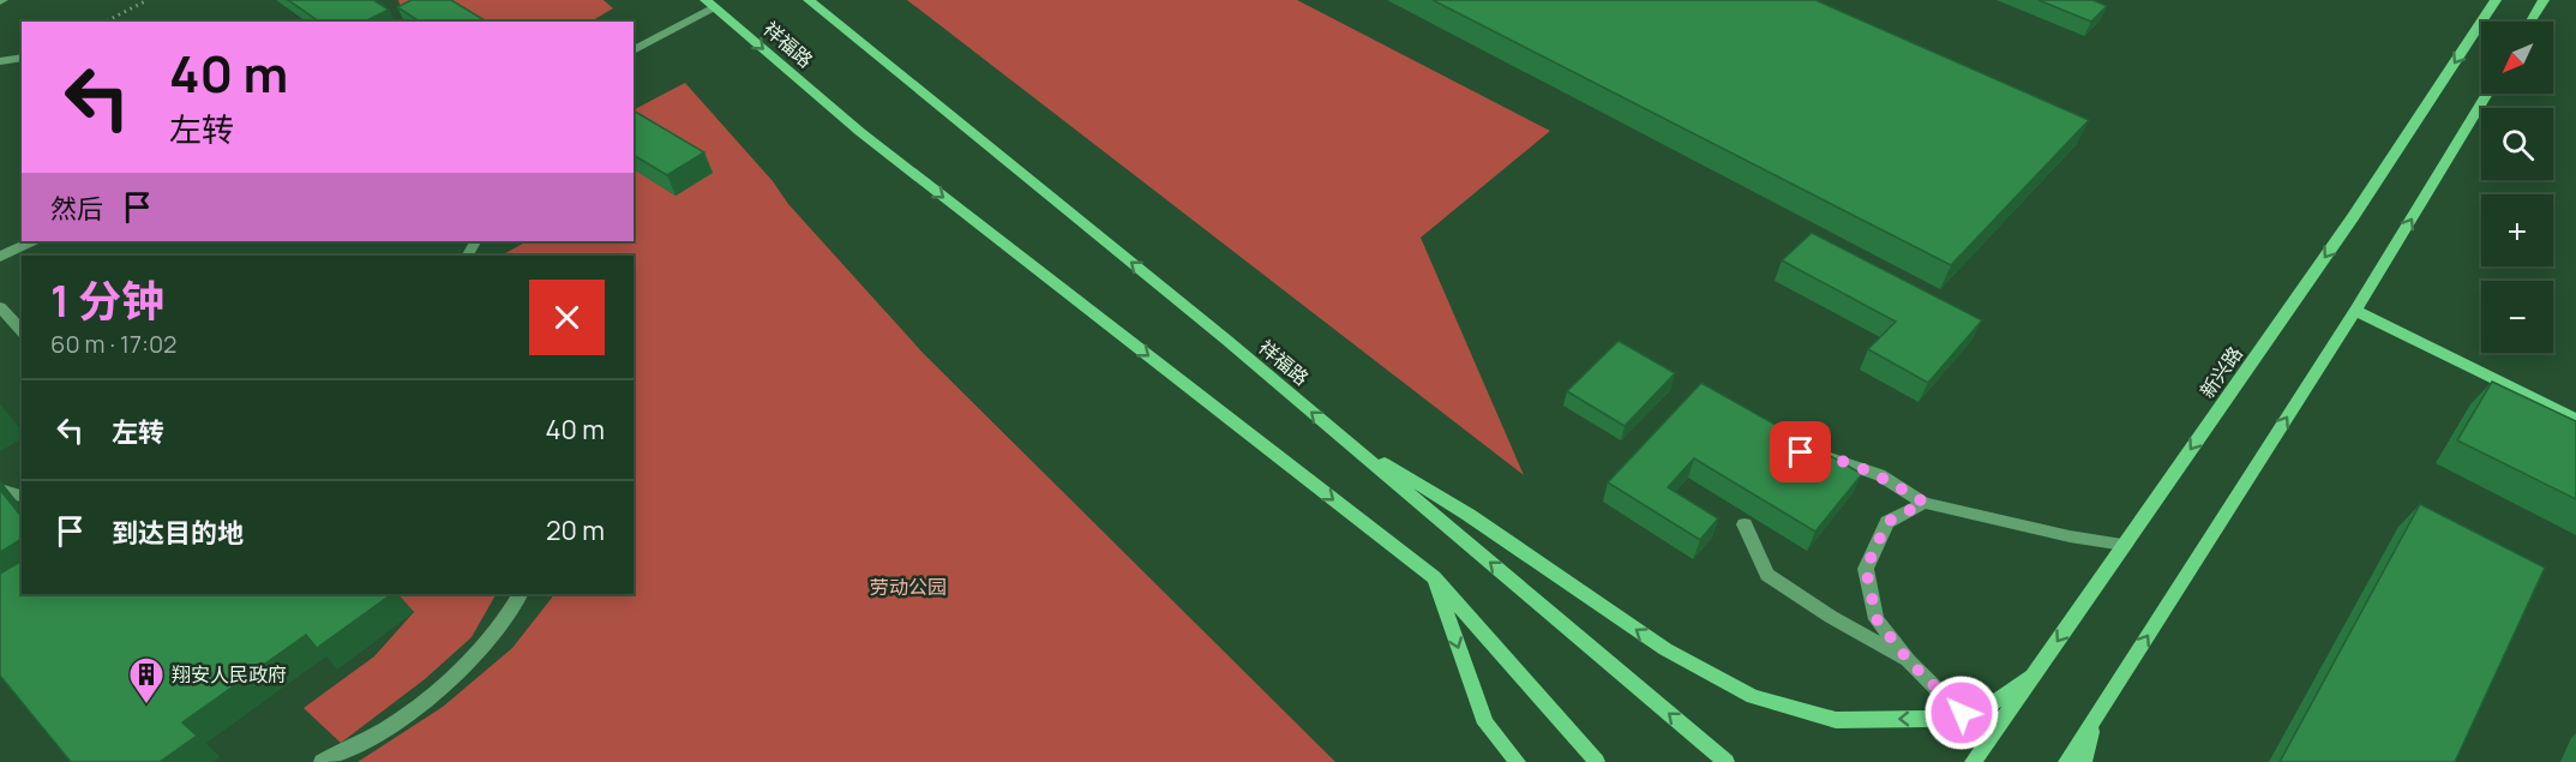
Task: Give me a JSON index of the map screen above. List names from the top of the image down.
{
  "streets": {
    "street": ["祥福路", "新兴路"]
  },
  "parks": ["劳动公园"],
  "places": {
    "building": ["翔安人民政府"]
  },
  "north": "bottom left",
  "page": {
    "map_buttons": ["+", "−"],
    "turn": ["40 m", "左转"],
    "then": "然后",
    "heading": ["1 分钟", "60 m · 17:02"],
    "list": [
      {
        "name": "左转",
        "value": "40 m"
      },
      {
        "name": "到达目的地",
        "value": "20 m"
      }
    ]
  }
}
